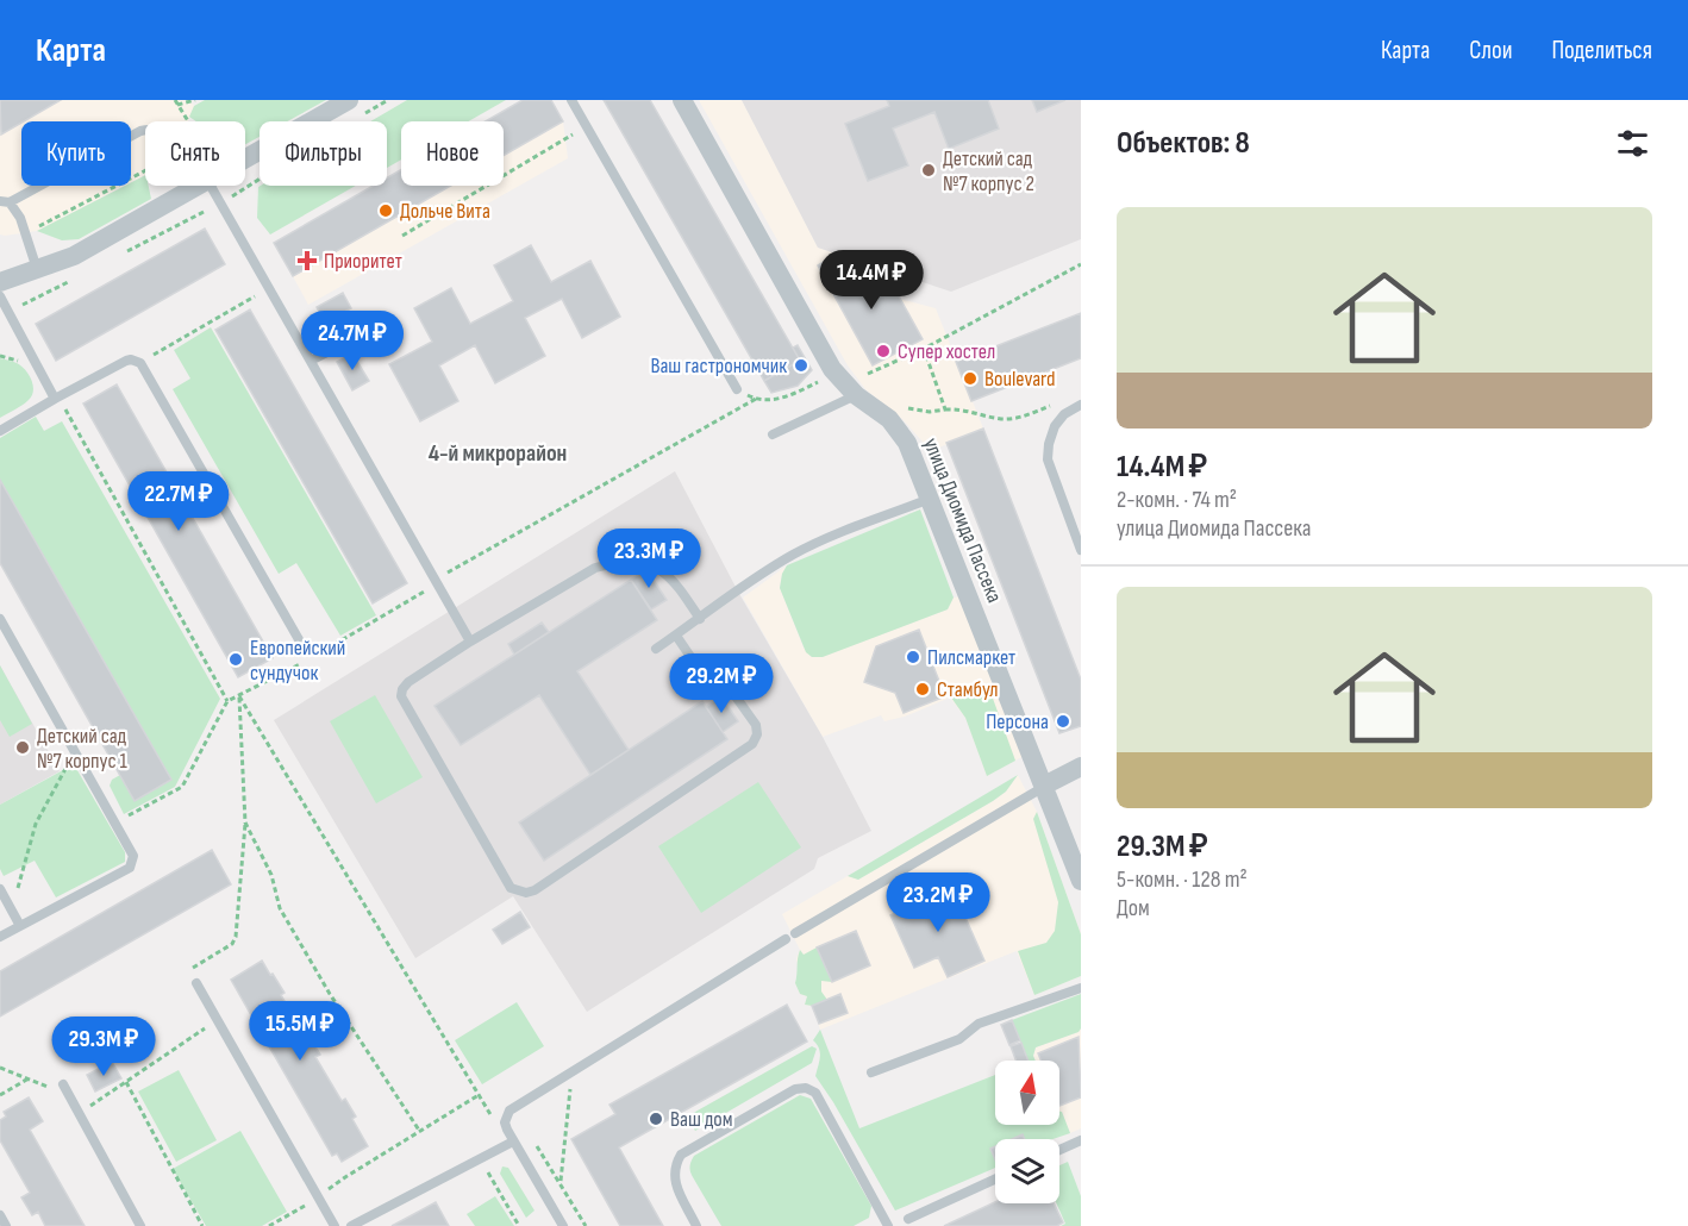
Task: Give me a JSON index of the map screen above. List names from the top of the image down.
{
  "streets": {
    "street": ["улица Диомида Пассека"]
  },
  "districts": ["4-й микрорайон"],
  "places": {
    "other": [
      "Детский сад №7 корпус 2",
      "Дольче Вита",
      "Супер хостел",
      "Ваш гастрономчик",
      "Boulevard",
      "Пилсмаркет",
      "Европейский сундучок",
      "Стамбул",
      "Персона",
      "Детский сад №7 корпус 1",
      "Ваш дом"
    ],
    "health": ["Приоритет"]
  },
  "north": "top",
  "page": {
    "header": "Карта",
    "nav": ["Карта", "Слои", "Поделиться"],
    "heading": "Объектов: 8",
    "chip": [
      "Купить",
      "Снять",
      "Фильтры",
      "Новое"
    ],
    "list": [
      {
        "name": "14.4M ₽",
        "note": "2-комн. · 74 m² · улица Диомида Пассека"
      },
      {
        "name": "29.3M ₽",
        "note": "5-комн. · 128 m² · Дом"
      }
    ],
    "price": [
      "14.4M ₽",
      "24.7M ₽",
      "22.7M ₽",
      "23.3M ₽",
      "29.2M ₽",
      "23.2M ₽",
      "15.5M ₽",
      "29.3M ₽"
    ]
  }
}
